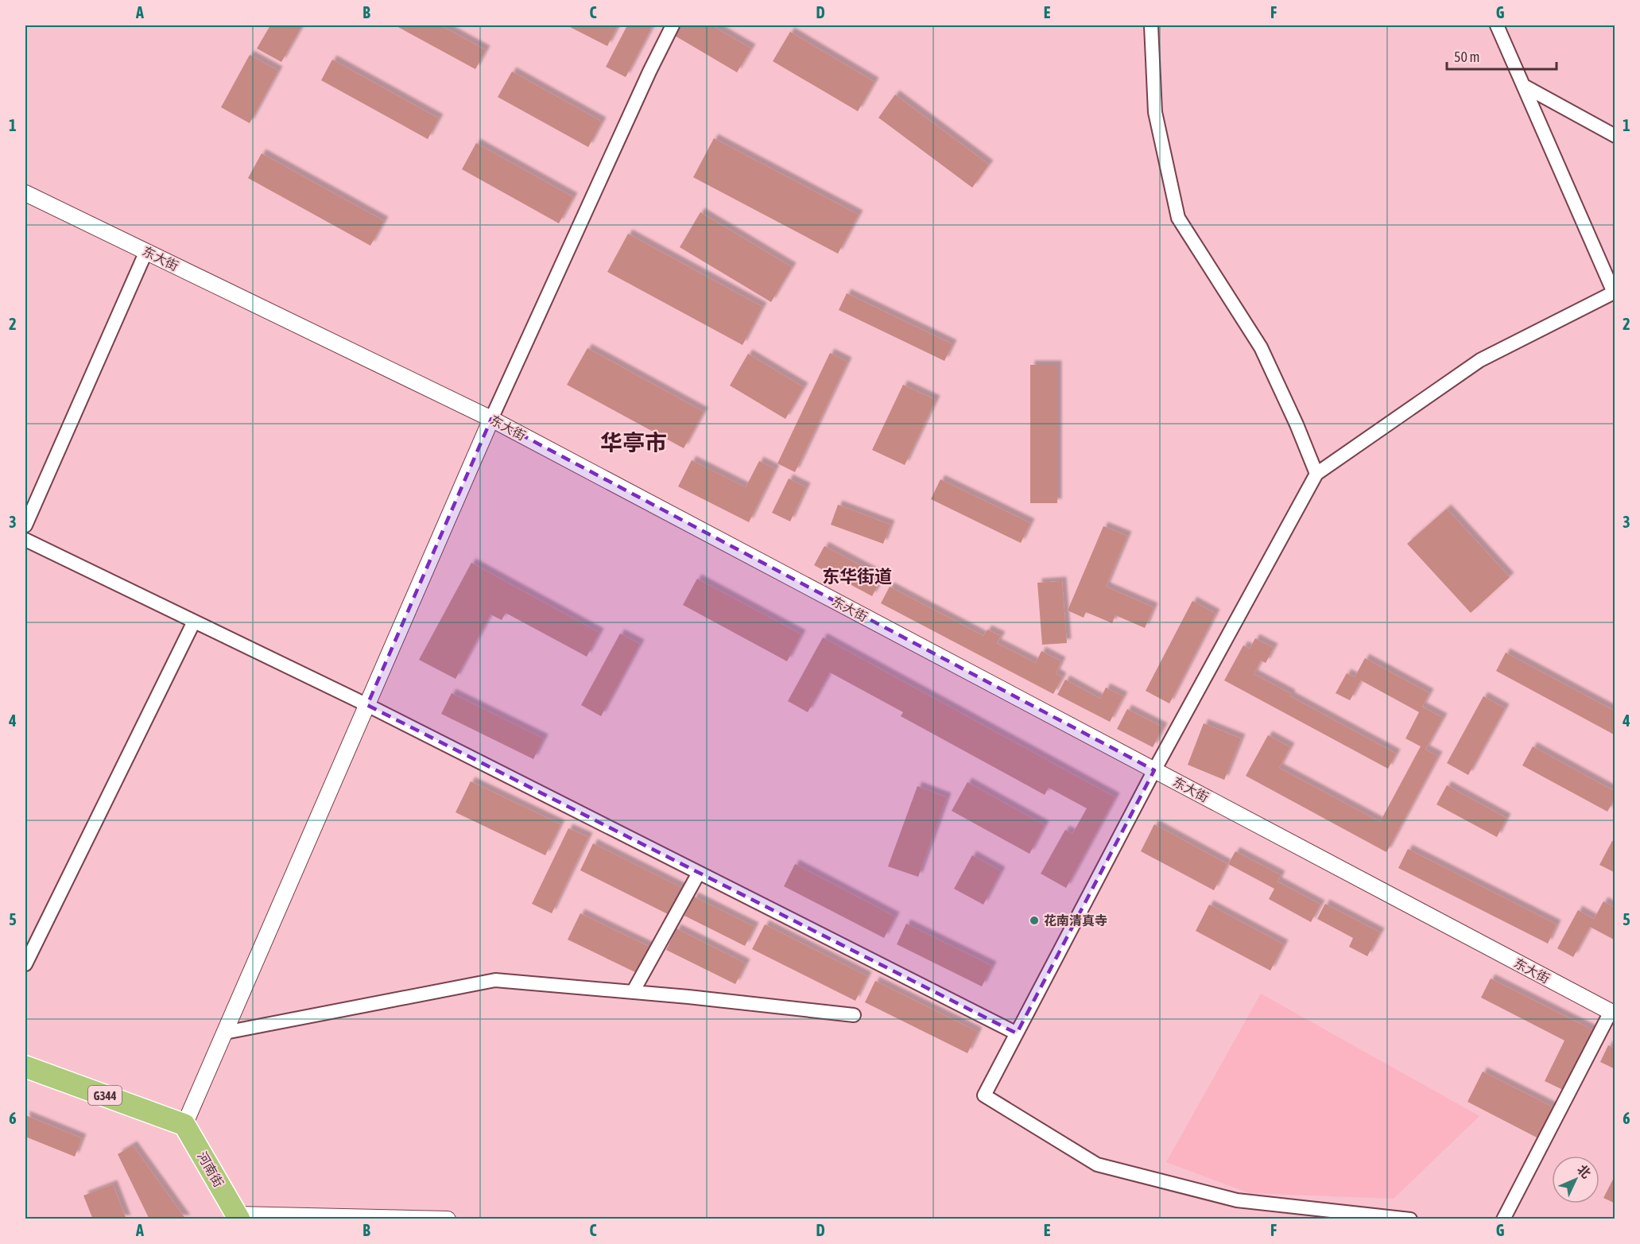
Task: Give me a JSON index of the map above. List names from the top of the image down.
{
  "streets": {
    "highway": ["G344", "河南街"],
    "street": ["东大街"]
  },
  "crossings": [
    ["G344", "河南街"]
  ],
  "districts": ["华亭市", "东华街道"],
  "places": ["花南清真寺"],
  "scale_bar": "50 m",
  "north": "top right",
  "grid": {
    "columns": [
      "A",
      "B",
      "C",
      "D",
      "E",
      "F",
      "G"
    ],
    "rows": [
      "1",
      "2",
      "3",
      "4",
      "5",
      "6"
    ]
  }
}
